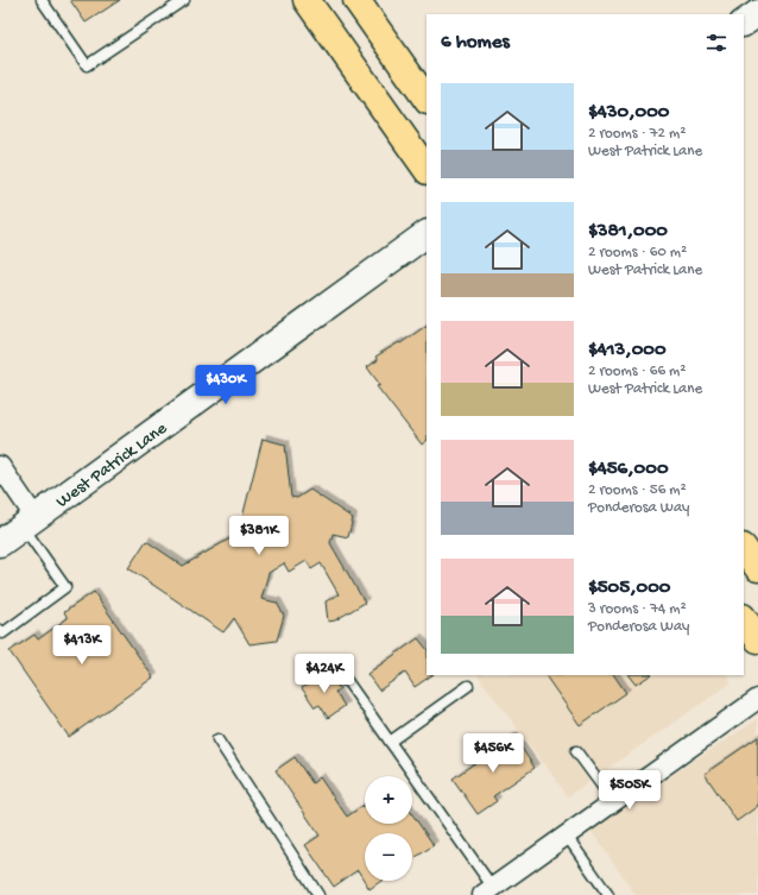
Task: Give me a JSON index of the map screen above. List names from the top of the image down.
{
  "streets": {
    "street": ["West Patrick Lane"]
  },
  "page": {
    "heading": "6 homes",
    "list": [
      {
        "name": "$430,000",
        "note": "2 rooms · 72 m² · West Patrick Lane"
      },
      {
        "name": "$381,000",
        "note": "2 rooms · 60 m² · West Patrick Lane"
      },
      {
        "name": "$413,000",
        "note": "2 rooms · 66 m² · West Patrick Lane"
      },
      {
        "name": "$456,000",
        "note": "2 rooms · 56 m² · Ponderosa Way"
      },
      {
        "name": "$505,000",
        "note": "3 rooms · 74 m² · Ponderosa Way"
      }
    ],
    "price": [
      "$430K",
      "$381K",
      "$413K",
      "$424K",
      "$456K",
      "$505K"
    ],
    "map_buttons": ["+", "−"]
  }
}
